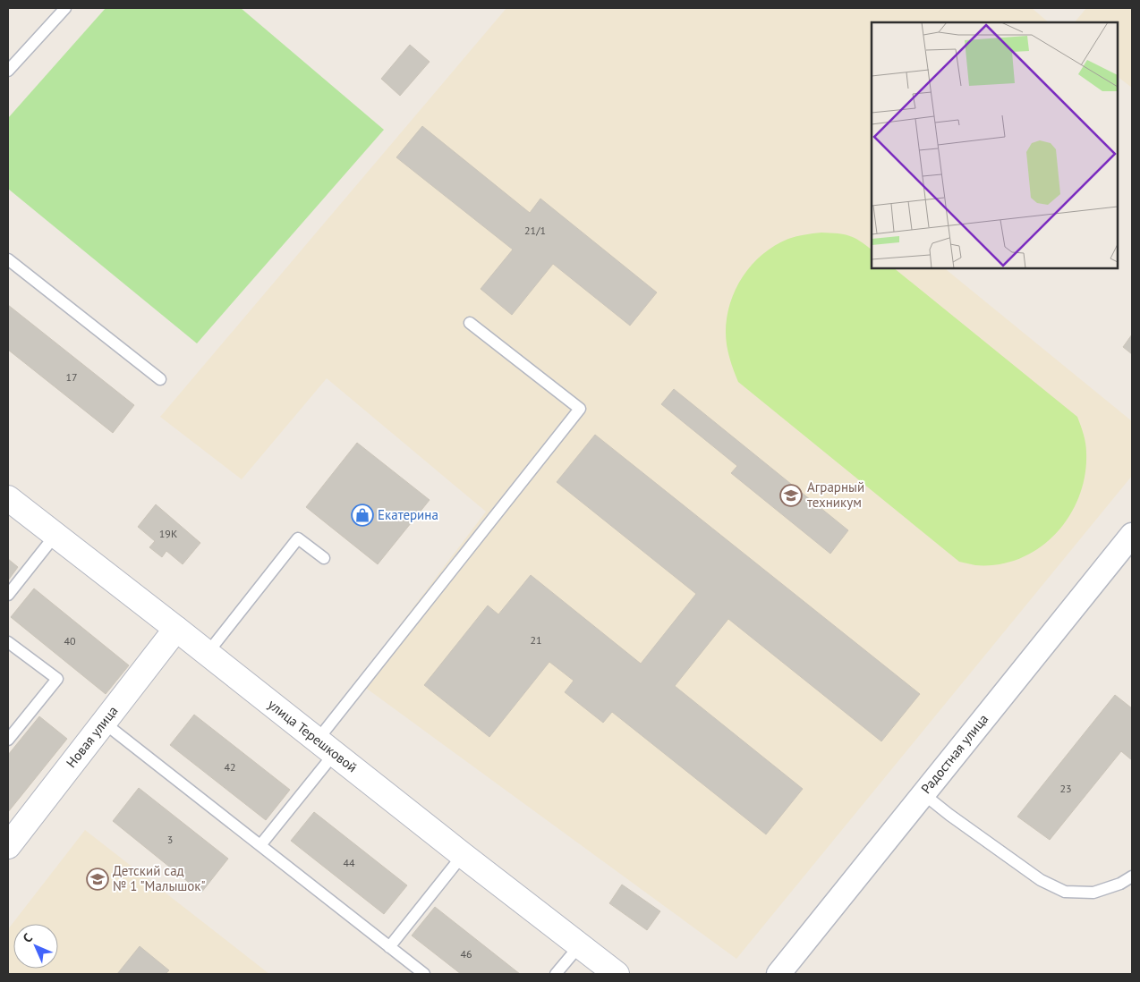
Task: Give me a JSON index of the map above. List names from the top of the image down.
{
  "streets": {
    "street": ["улица Терешковой", "Новая улица", "Радостная улица"]
  },
  "crossings": [
    ["улица Терешковой", "Новая улица"]
  ],
  "places": {
    "school or university": ["Аграрный техникум", "Детский сад № 1 \"Малышок\""],
    "shop": ["Екатерина"]
  },
  "house_numbers": [
    "21/1",
    "17",
    "19К",
    "21",
    "40",
    "42",
    "23",
    "3",
    "44",
    "46"
  ],
  "north": "top left"
}
